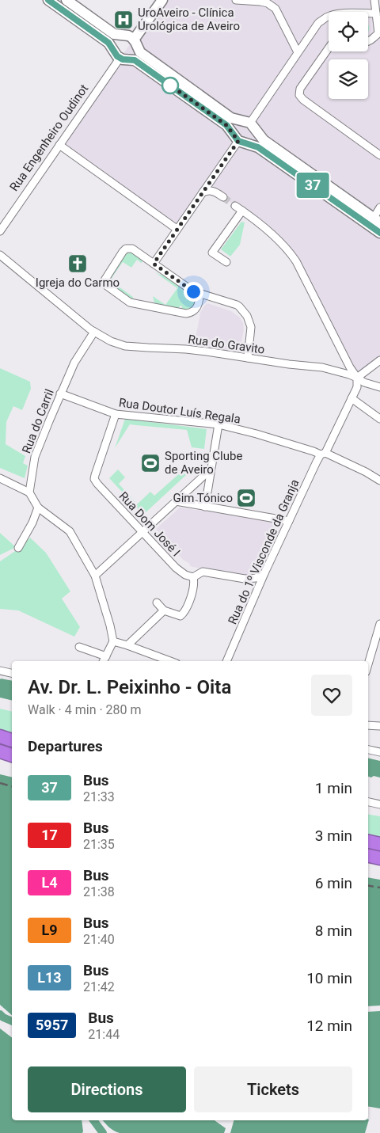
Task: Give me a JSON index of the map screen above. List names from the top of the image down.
{
  "streets": {
    "street": [
      "Rua Engenheiro Oudinot",
      "Rua do Gravito",
      "Rua Doutor Luís Regala",
      "Rua do Carril",
      "Rua Dom José I",
      "Rua do 1º Visconde da Granja"
    ]
  },
  "crossings": [
    ["Rua do Gravito", "Rua do Carril"],
    ["Rua do Gravito", "Rua do 1º Visconde da Granja"],
    ["Rua Doutor Luís Regala", "Rua do Carril"],
    ["Rua Doutor Luís Regala", "Rua Dom José I"],
    ["Rua Doutor Luís Regala", "Rua do 1º Visconde da Granja"]
  ],
  "places": {
    "hospital": ["UroAveiro - Clínica Urológica de Aveiro"],
    "church": ["Igreja do Carmo"],
    "sports": ["Sporting Clube de Aveiro", "Gim Tónico"]
  },
  "lines": ["bus line 37"],
  "page": {
    "on_map": "37",
    "heading": [
      ["Av. Dr. L. Peixinho - Oita", "Walk · 4 min · 280 m"],
      "Departures"
    ],
    "list": [
      {
        "mark": "37",
        "name": "Bus",
        "note": "21:33",
        "value": "1 min"
      },
      {
        "mark": "17",
        "name": "Bus",
        "note": "21:35",
        "value": "3 min"
      },
      {
        "mark": "L4",
        "name": "Bus",
        "note": "21:38",
        "value": "6 min"
      },
      {
        "mark": "L9",
        "name": "Bus",
        "note": "21:40",
        "value": "8 min"
      },
      {
        "mark": "L13",
        "name": "Bus",
        "note": "21:42",
        "value": "10 min"
      },
      {
        "mark": "5957",
        "name": "Bus",
        "note": "21:44",
        "value": "12 min"
      }
    ],
    "buttons": ["Directions", "Tickets"]
  }
}
